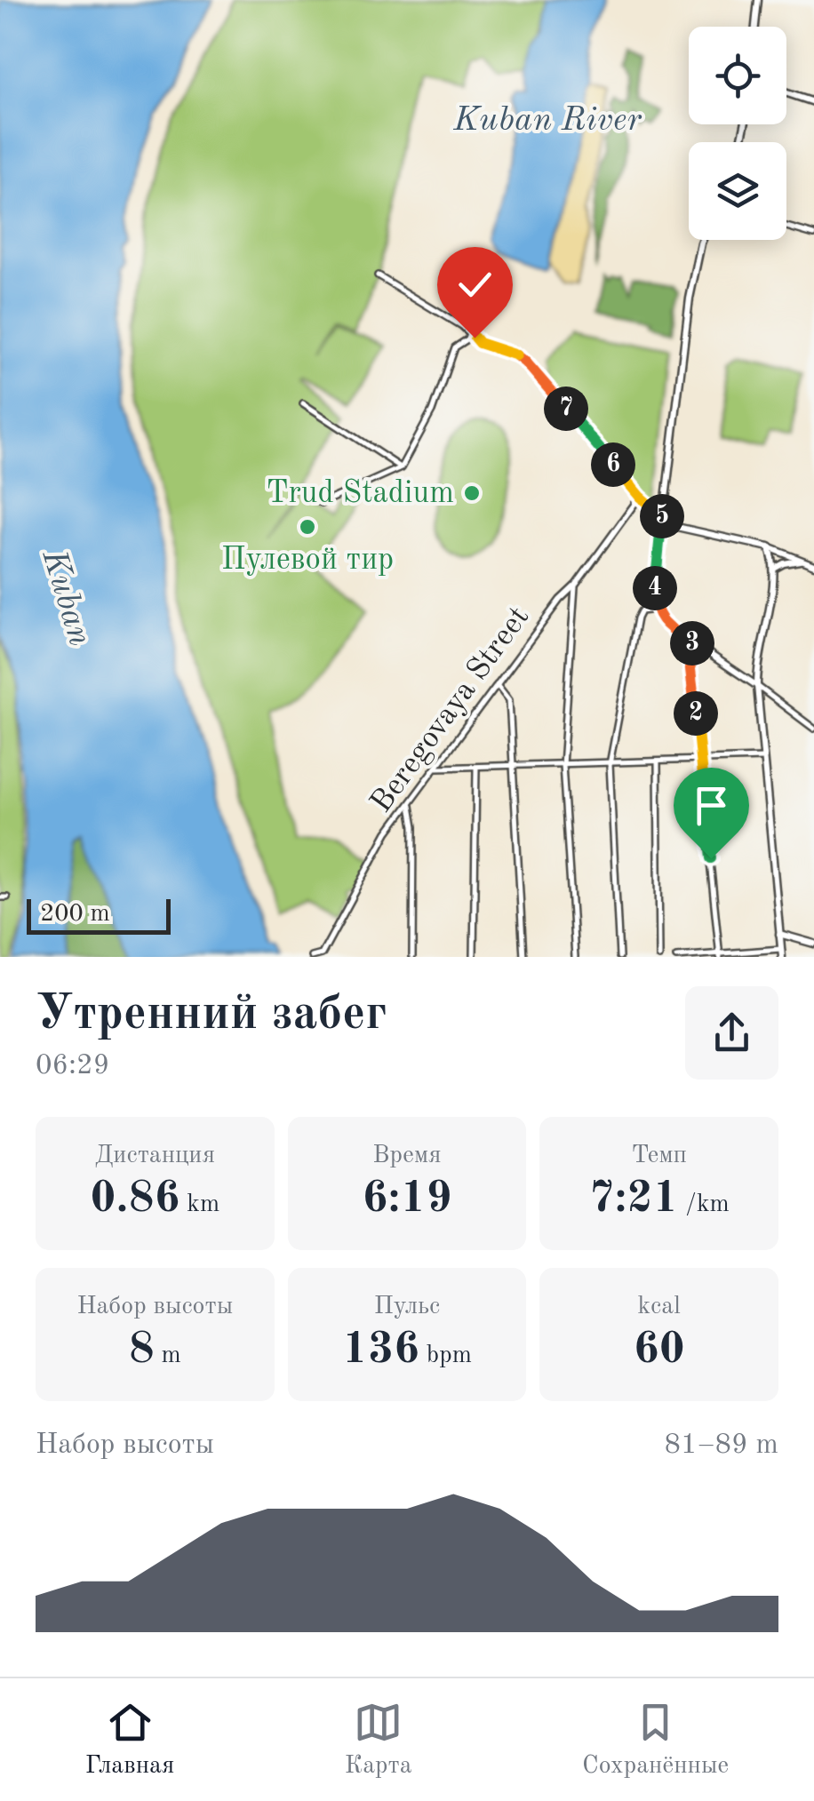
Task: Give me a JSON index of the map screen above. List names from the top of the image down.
{
  "streets": {
    "street": ["Beregovaya Street"]
  },
  "water": ["Kuban River", "Kuban"],
  "places": ["Trud Stadium", "Пулевой тир"],
  "scale_bar": "200 m",
  "page": {
    "pins": [
      "7",
      "6",
      "5",
      "4",
      "3",
      "2"
    ],
    "scale": "200 m",
    "heading": ["Утренний забег", "06:29"],
    "stats": [
      ["Дистанция", "0.86 km"],
      ["Время", "6:19"],
      ["Темп", "7:21 /km"],
      ["Набор высоты", "8 m"],
      ["Пульс", "136 bpm"],
      ["kcal", "60"]
    ],
    "chart": ["Набор высоты", "81–89 m"],
    "tabs": ["Главная", "Карта", "Сохранённые"]
  }
}
